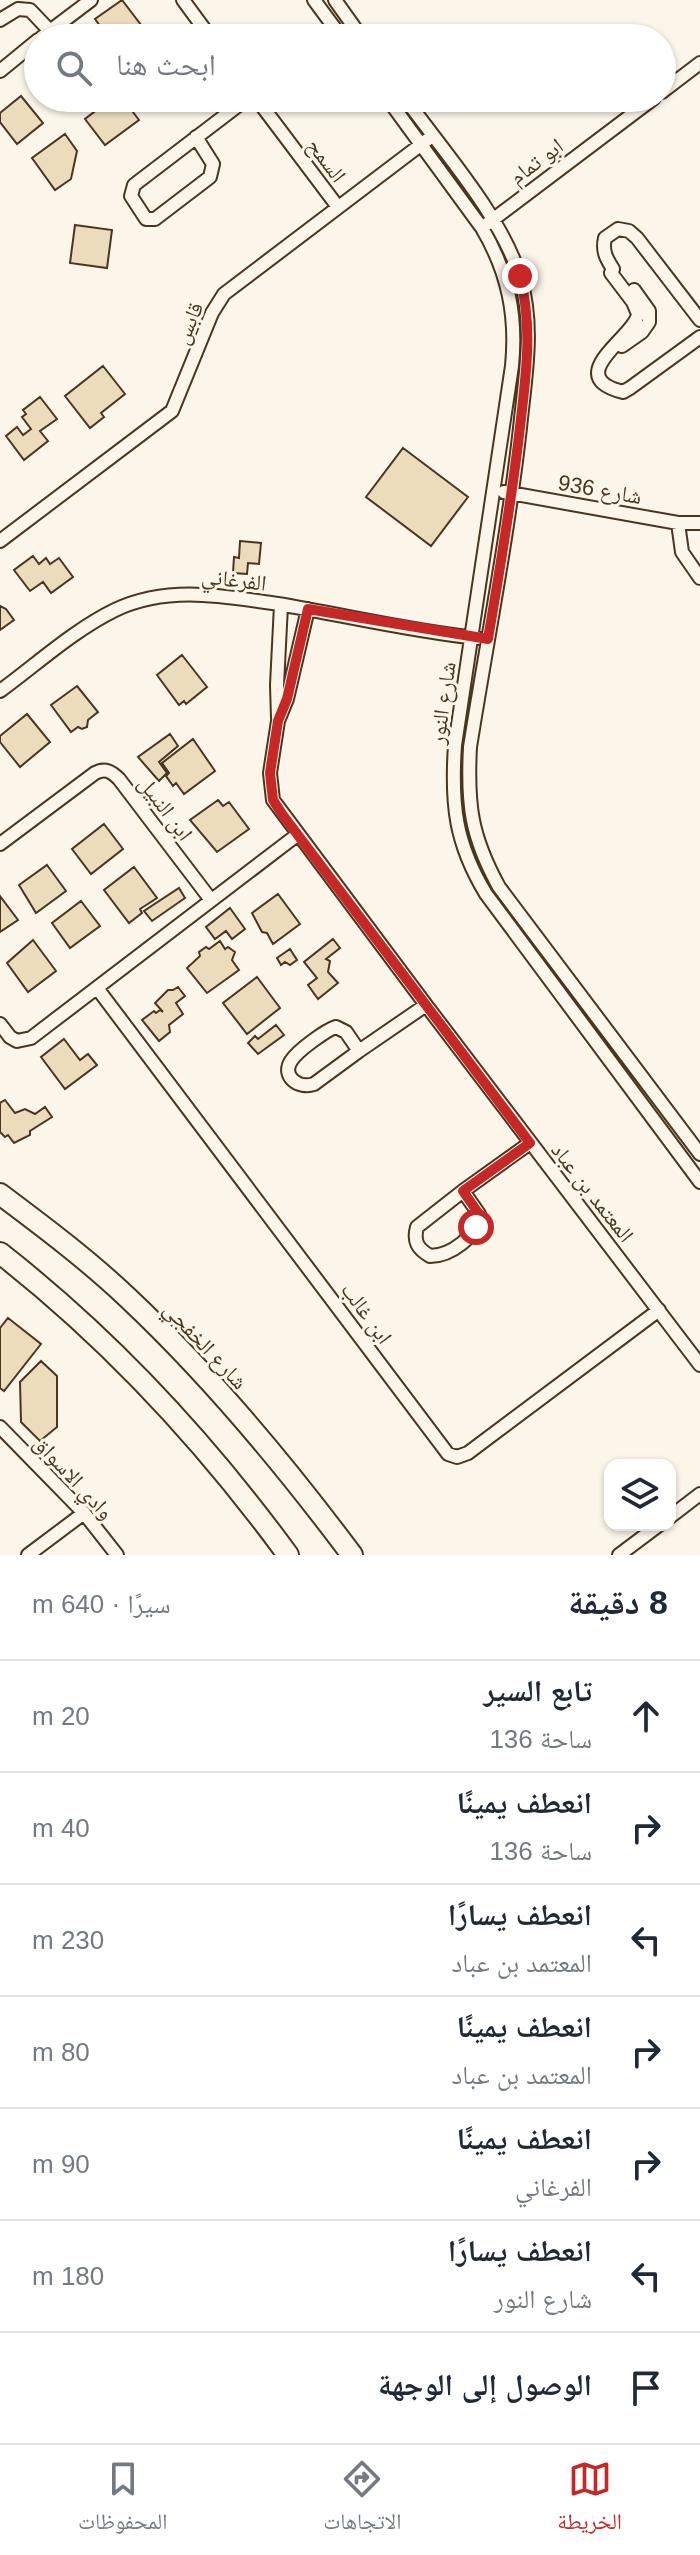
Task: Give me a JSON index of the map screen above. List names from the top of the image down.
{
  "streets": {
    "highway": ["شارع الخفجي"],
    "street": [
      "السمح",
      "ابو تمام",
      "قابس",
      "شارع 936",
      "الفرغاني",
      "شارع النور",
      "ابن النبيل",
      "المعتمد بن عباد",
      "ابن غالب",
      "وادي الاسواق"
    ]
  },
  "crossings": [
    ["السمح", "قابس"],
    ["ابو تمام", "شارع النور"],
    ["قابس", "شارع النور"],
    ["شارع 936", "شارع النور"],
    ["الفرغاني", "شارع النور"],
    ["الفرغاني", "المعتمد بن عباد"],
    ["المعتمد بن عباد", "ابن غالب"]
  ],
  "page": {
    "search": "ابحث هنا",
    "heading": ["8 دقيقة", "سيرًا · 640 m"],
    "list": [
      ["تابع السير", "ساحة 136", "20 m"],
      ["انعطف يمينًا", "ساحة 136", "40 m"],
      ["انعطف يسارًا", "المعتمد بن عباد", "230 m"],
      ["انعطف يمينًا", "المعتمد بن عباد", "80 m"],
      ["انعطف يمينًا", "الفرغاني", "90 m"],
      ["انعطف يسارًا", "شارع النور", "180 m"],
      "الوصول إلى الوجهة"
    ],
    "nav": ["الخريطة", "الاتجاهات", "المحفوظات"]
  }
}
